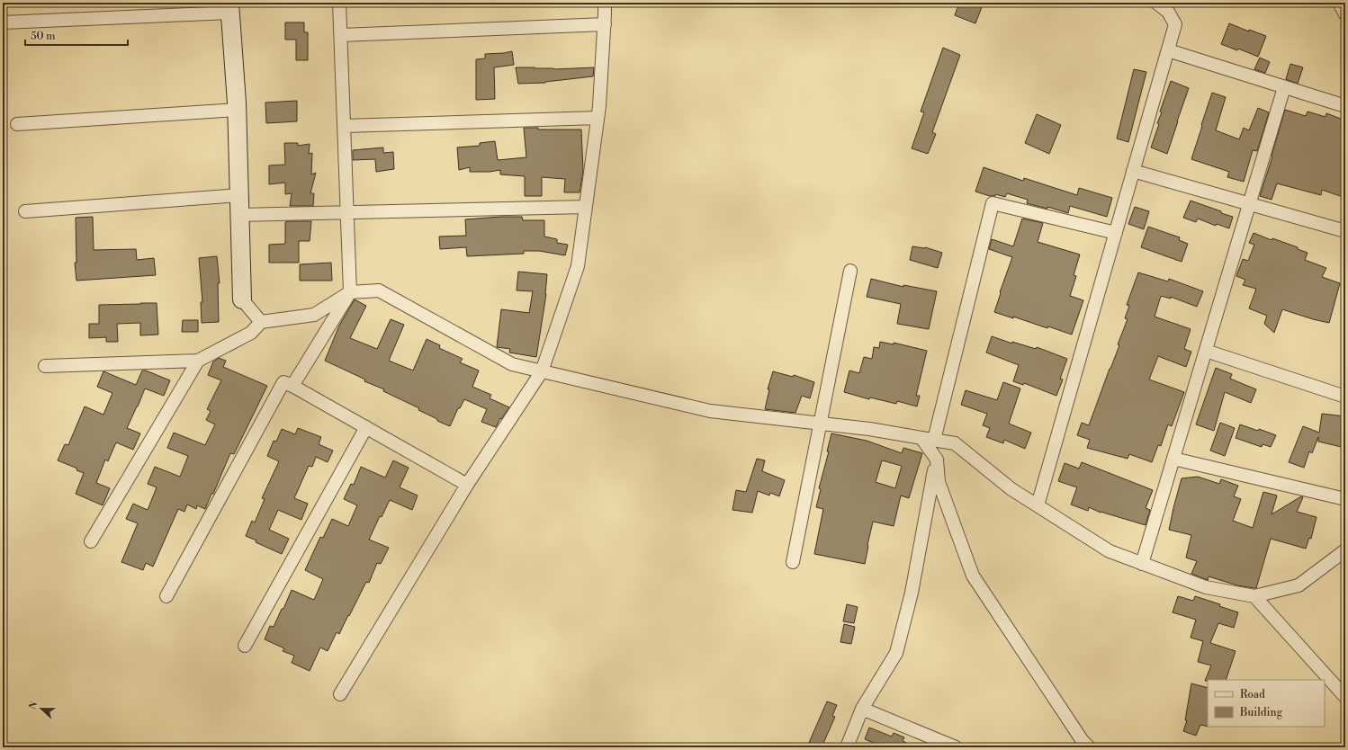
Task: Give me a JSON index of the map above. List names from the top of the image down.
{
  "legend": ["Road", "Building"],
  "scale_bar": "50 m",
  "north": "left"
}
